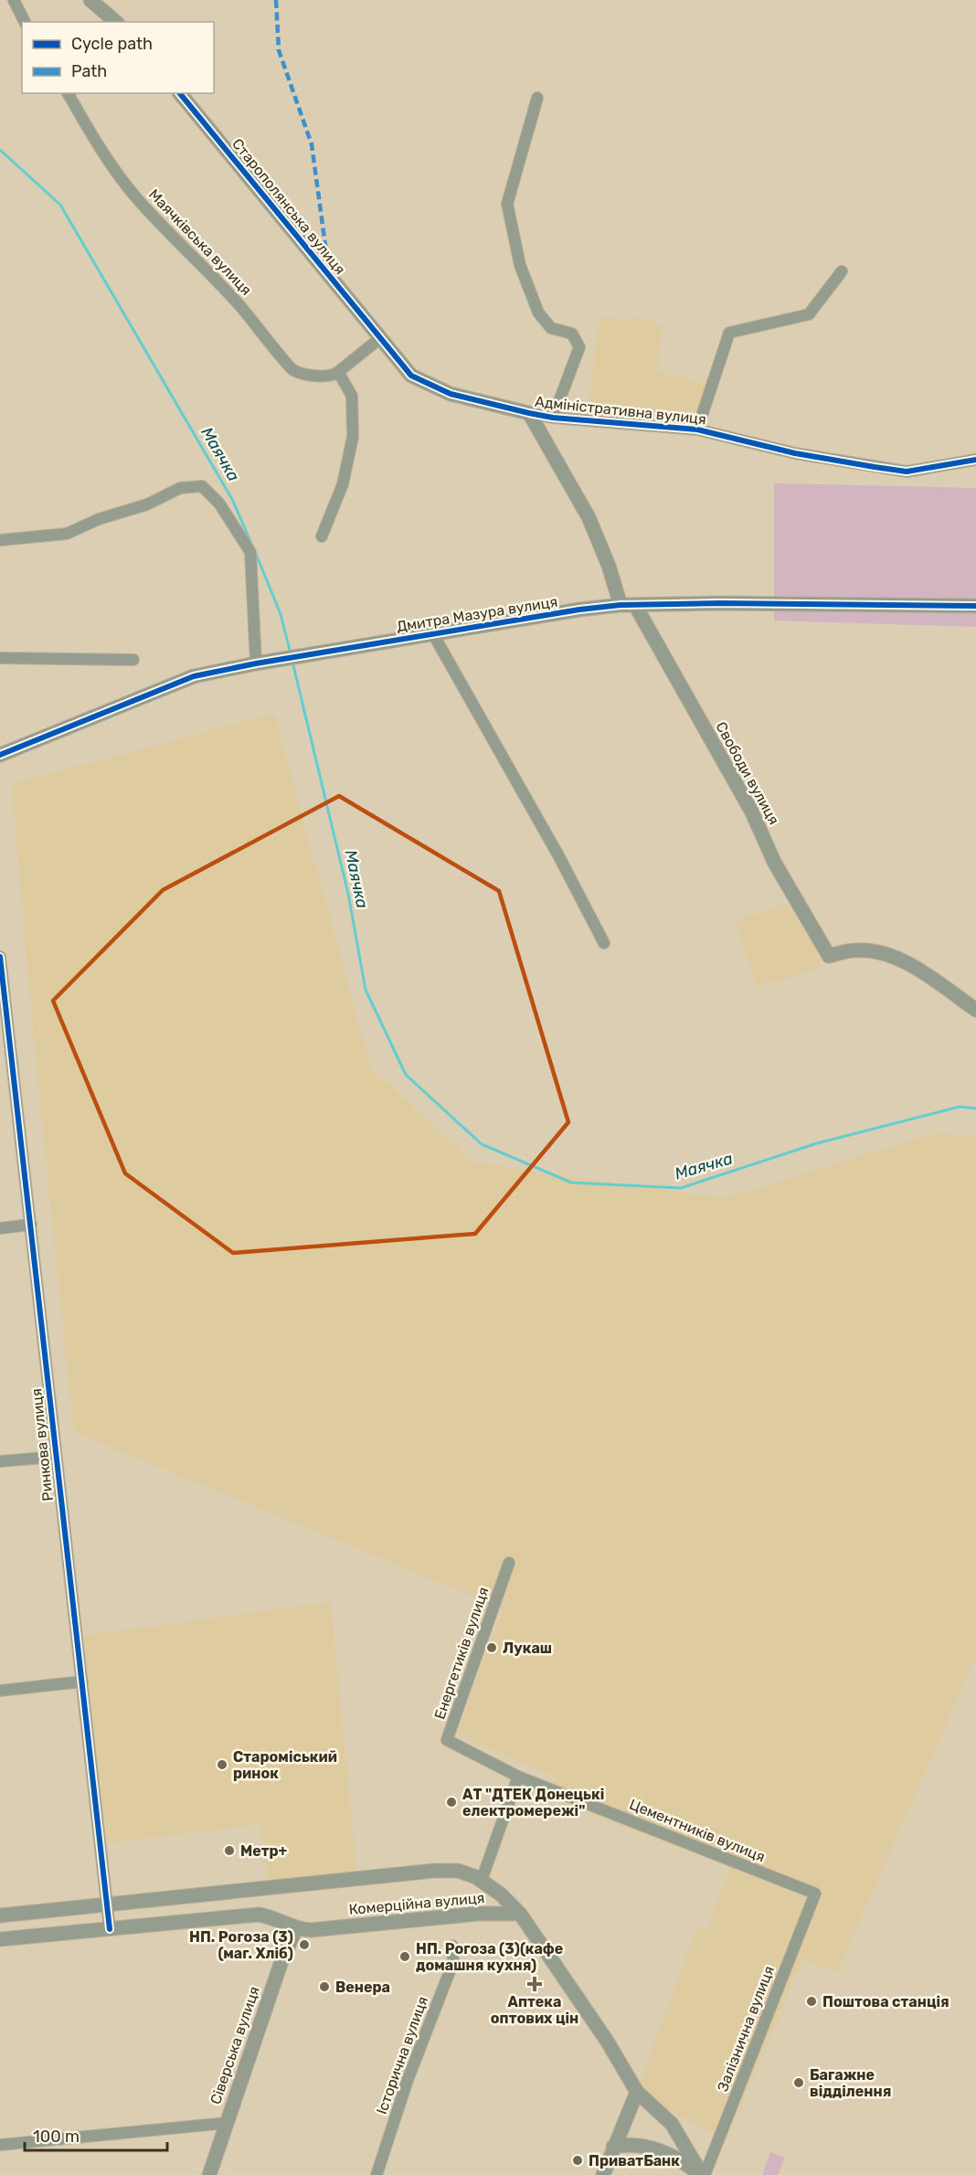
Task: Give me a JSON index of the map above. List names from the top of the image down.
{
  "streets": {
    "street": [
      "Старополянська вулиця",
      "Маячківська вулиця",
      "Адміністративна вулиця",
      "Дмитра Мазура вулиця",
      "Свободи вулиця",
      "Ринкова вулиця",
      "Енергетиків вулиця",
      "Цементників вулиця",
      "Комерційна вулиця",
      "Залізнична вулиця",
      "Сіверська вулиця",
      "Історична вулиця"
    ]
  },
  "crossings": [
    ["Старополянська вулиця", "Адміністративна вулиця"],
    ["Дмитра Мазура вулиця", "Свободи вулиця"],
    ["Ринкова вулиця", "Комерційна вулиця"],
    ["Енергетиків вулиця", "Цементників вулиця"],
    ["Цементників вулиця", "Залізнична вулиця"],
    ["Комерційна вулиця", "Сіверська вулиця"]
  ],
  "water": ["Маячка"],
  "places": {
    "other": [
      "Лукаш",
      "Староміський ринок",
      "АТ \"ДТЕК Донецькі електромережі\"",
      "Метр+",
      "НП. Рогоза (3) (маг. Хліб)",
      "НП. Рогоза (3)(кафе домашня кухня)",
      "Венера",
      "Поштова станція",
      "Багажне відділення",
      "ПриватБанк"
    ],
    "health": ["Аптека оптових цін"]
  },
  "legend": ["Cycle path", "Path"],
  "scale_bar": "100 m"
}
